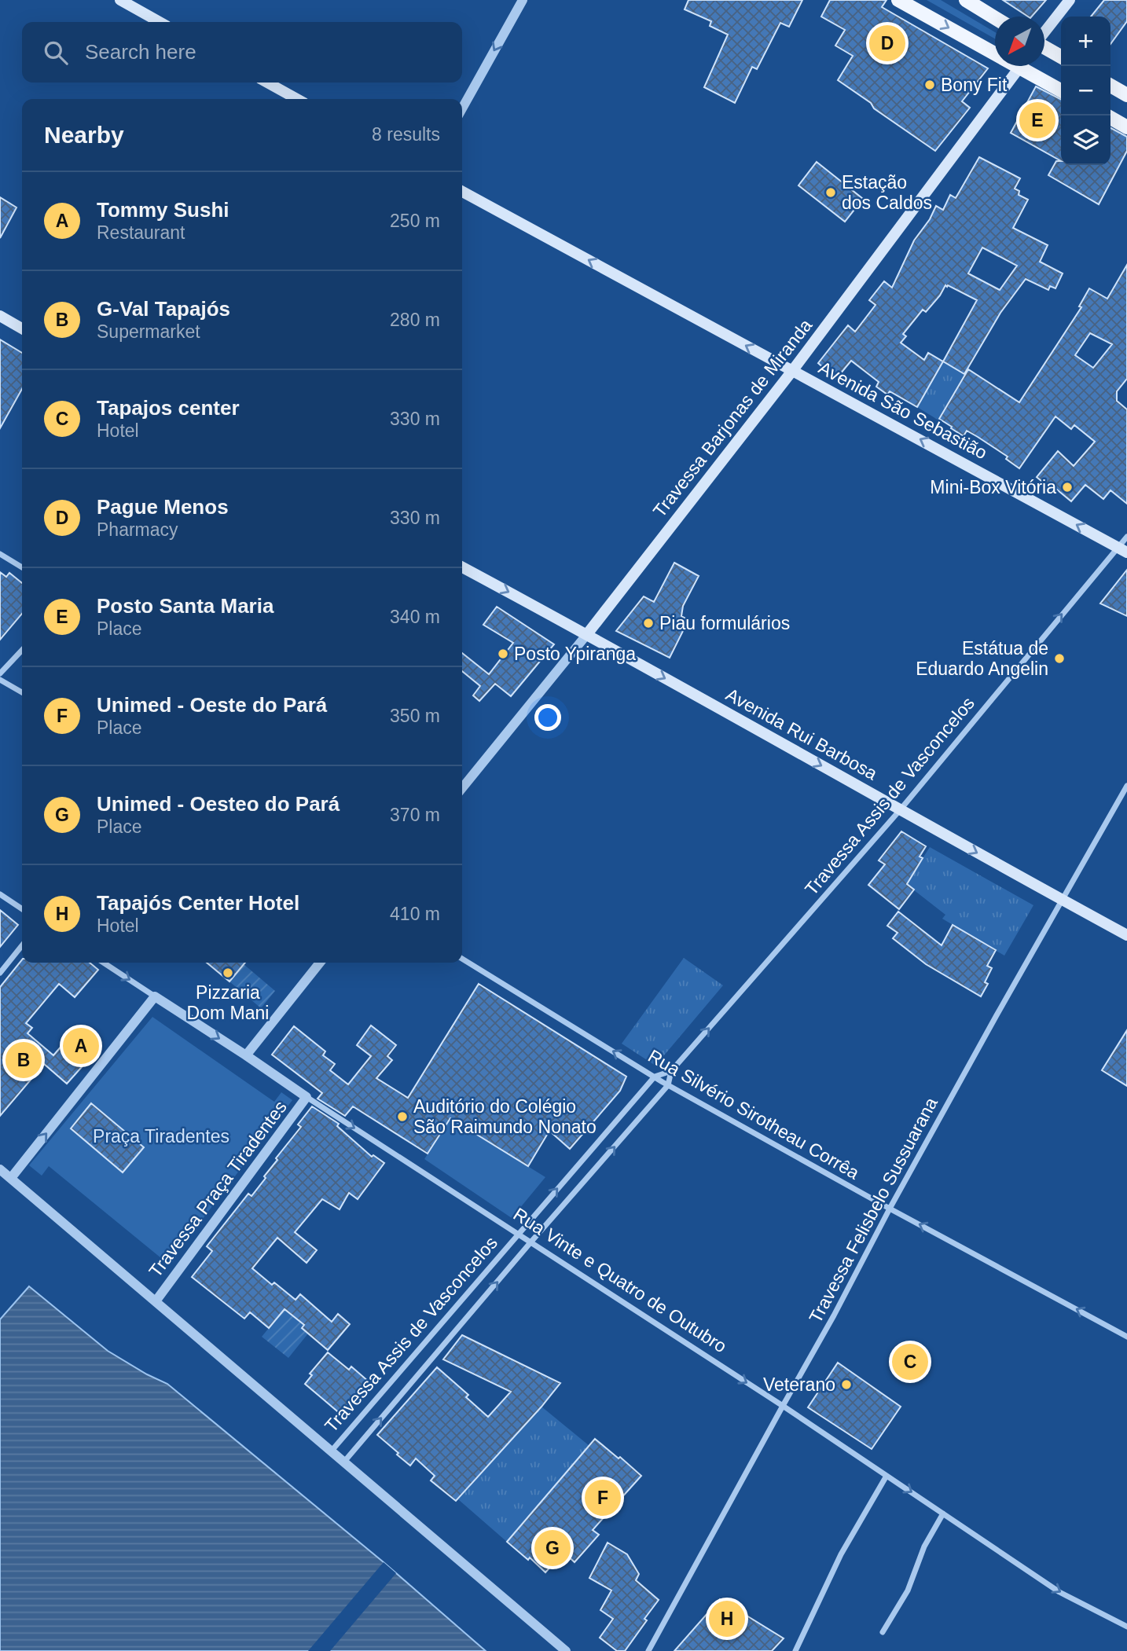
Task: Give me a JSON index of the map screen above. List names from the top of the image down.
{
  "streets": {
    "main road": ["Avenida São Sebastião", "Travessa Barjonas de Miranda", "Avenida Rui Barbosa"],
    "street": [
      "Travessa Assis de Vasconcelos",
      "Rua Silvério Sirotheau Corrêa",
      "Travessa Praça Tiradentes",
      "Travessa Felisbelo Sussuarana",
      "Rua Vinte e Quatro de Outubro"
    ]
  },
  "crossings": [
    ["Avenida São Sebastião", "Travessa Barjonas de Miranda"],
    ["Avenida São Sebastião", "Travessa Assis de Vasconcelos"],
    ["Travessa Barjonas de Miranda", "Avenida Rui Barbosa"],
    ["Avenida Rui Barbosa", "Travessa Assis de Vasconcelos"],
    ["Avenida Rui Barbosa", "Travessa Felisbelo Sussuarana"],
    ["Travessa Assis de Vasconcelos", "Rua Silvério Sirotheau Corrêa"],
    ["Travessa Assis de Vasconcelos", "Rua Vinte e Quatro de Outubro"],
    ["Rua Silvério Sirotheau Corrêa", "Travessa Felisbelo Sussuarana"],
    ["Travessa Praça Tiradentes", "Rua Vinte e Quatro de Outubro"],
    ["Travessa Felisbelo Sussuarana", "Rua Vinte e Quatro de Outubro"]
  ],
  "one_way": [
    "Avenida São Sebastião",
    "Avenida Rui Barbosa",
    "Travessa Assis de Vasconcelos",
    "Rua Silvério Sirotheau Corrêa",
    "Rua Vinte e Quatro de Outubro"
  ],
  "parks": ["Praça Tiradentes"],
  "places": [
    "Bony Fit",
    "Estação dos Caldos",
    "Mini-Box Vitória",
    "Piau formulários",
    "Posto Ypiranga",
    "Estátua de Eduardo Angelin",
    "Pizzaria Dom Mani",
    "Auditório do Colégio São Raimundo Nonato",
    "Veterano"
  ],
  "north": "bottom left",
  "page": {
    "map_buttons": ["+", "−"],
    "pins": [
      "D",
      "E",
      "A",
      "B",
      "C",
      "F",
      "G",
      "H"
    ],
    "search": "Search here",
    "heading": ["Nearby", "8 results"],
    "list": [
      {
        "mark": "A",
        "name": "Tommy Sushi",
        "note": "Restaurant",
        "value": "250 m"
      },
      {
        "mark": "B",
        "name": "G-Val Tapajós",
        "note": "Supermarket",
        "value": "280 m"
      },
      {
        "mark": "C",
        "name": "Tapajos center",
        "note": "Hotel",
        "value": "330 m"
      },
      {
        "mark": "D",
        "name": "Pague Menos",
        "note": "Pharmacy",
        "value": "330 m"
      },
      {
        "mark": "E",
        "name": "Posto Santa Maria",
        "note": "Place",
        "value": "340 m"
      },
      {
        "mark": "F",
        "name": "Unimed - Oeste do Pará",
        "note": "Place",
        "value": "350 m"
      },
      {
        "mark": "G",
        "name": "Unimed - Oesteo do Pará",
        "note": "Place",
        "value": "370 m"
      },
      {
        "mark": "H",
        "name": "Tapajós Center Hotel",
        "note": "Hotel",
        "value": "410 m"
      }
    ]
  }
}
